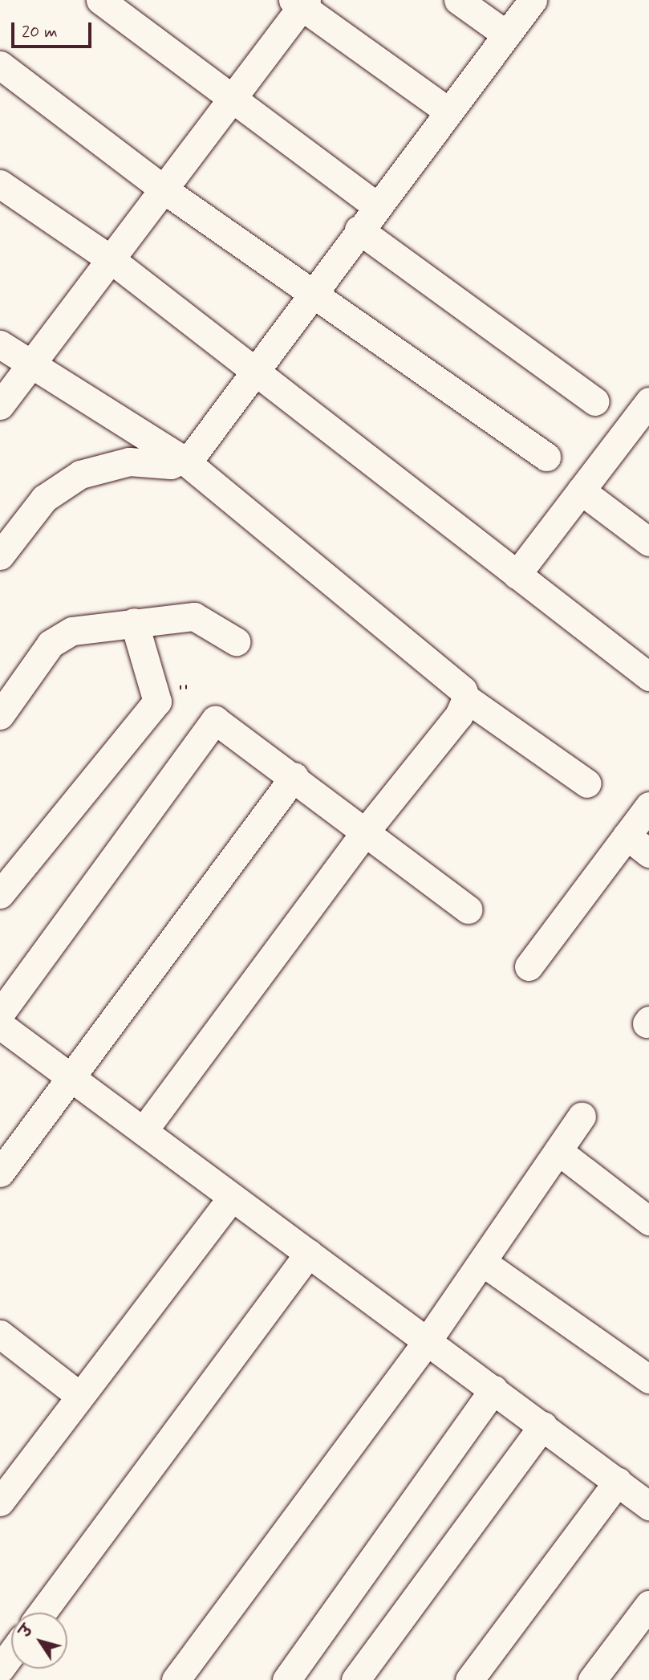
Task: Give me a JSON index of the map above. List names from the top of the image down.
{
  "scale_bar": "20 m",
  "north": "top left"
}
